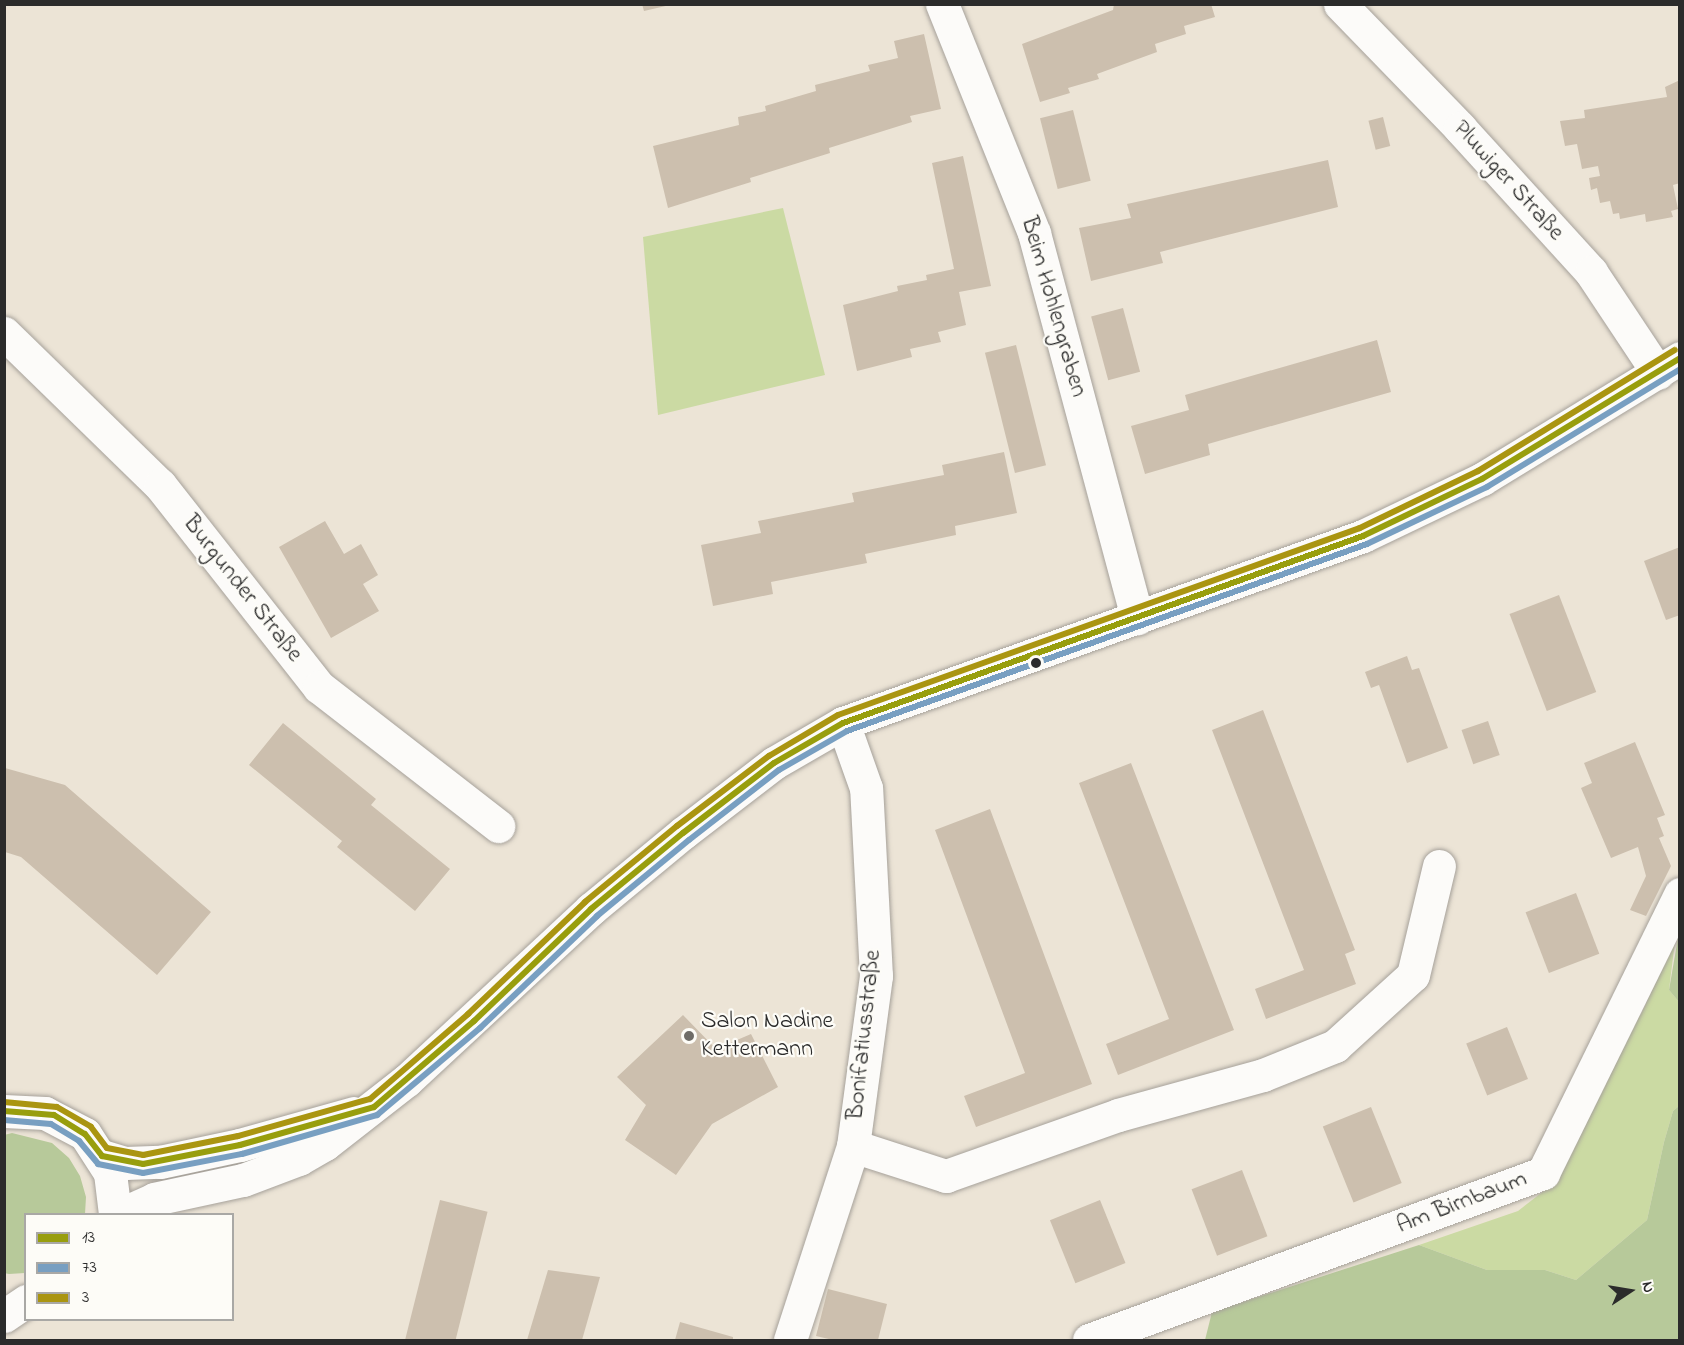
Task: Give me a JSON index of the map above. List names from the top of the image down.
{
  "streets": {
    "street": [
      "Pluwiger Straße",
      "Beim Hohlengraben",
      "Burgunder Straße",
      "Bonifatiusstraße",
      "Am Birnbaum"
    ]
  },
  "places": ["Salon Nadine Kettermann"],
  "lines": ["transit line 3", "transit line 13", "transit line 73"],
  "legend": ["13", "73", "3"],
  "north": "right"
}
